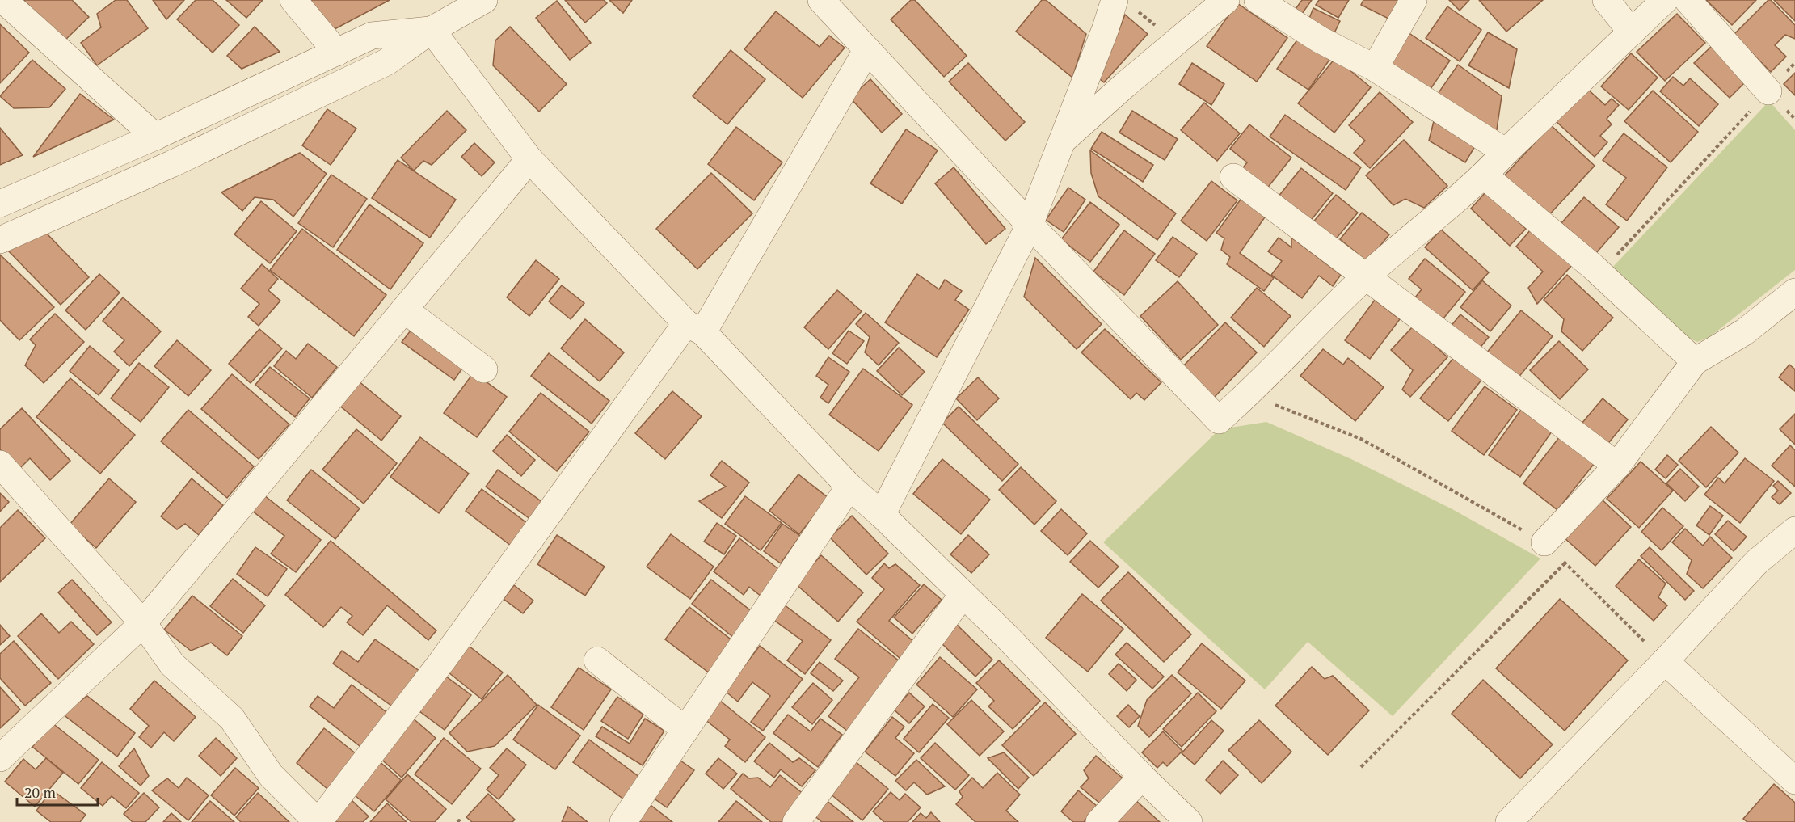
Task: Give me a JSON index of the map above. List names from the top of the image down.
{
  "scale_bar": "20 m"
}
